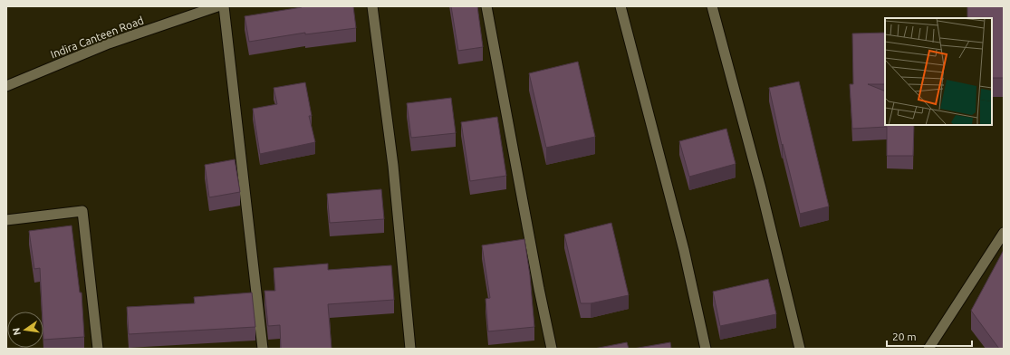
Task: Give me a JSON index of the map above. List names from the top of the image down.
{
  "streets": {
    "street": ["Indira Canteen Road"]
  },
  "scale_bar": "20 m",
  "north": "left"
}
